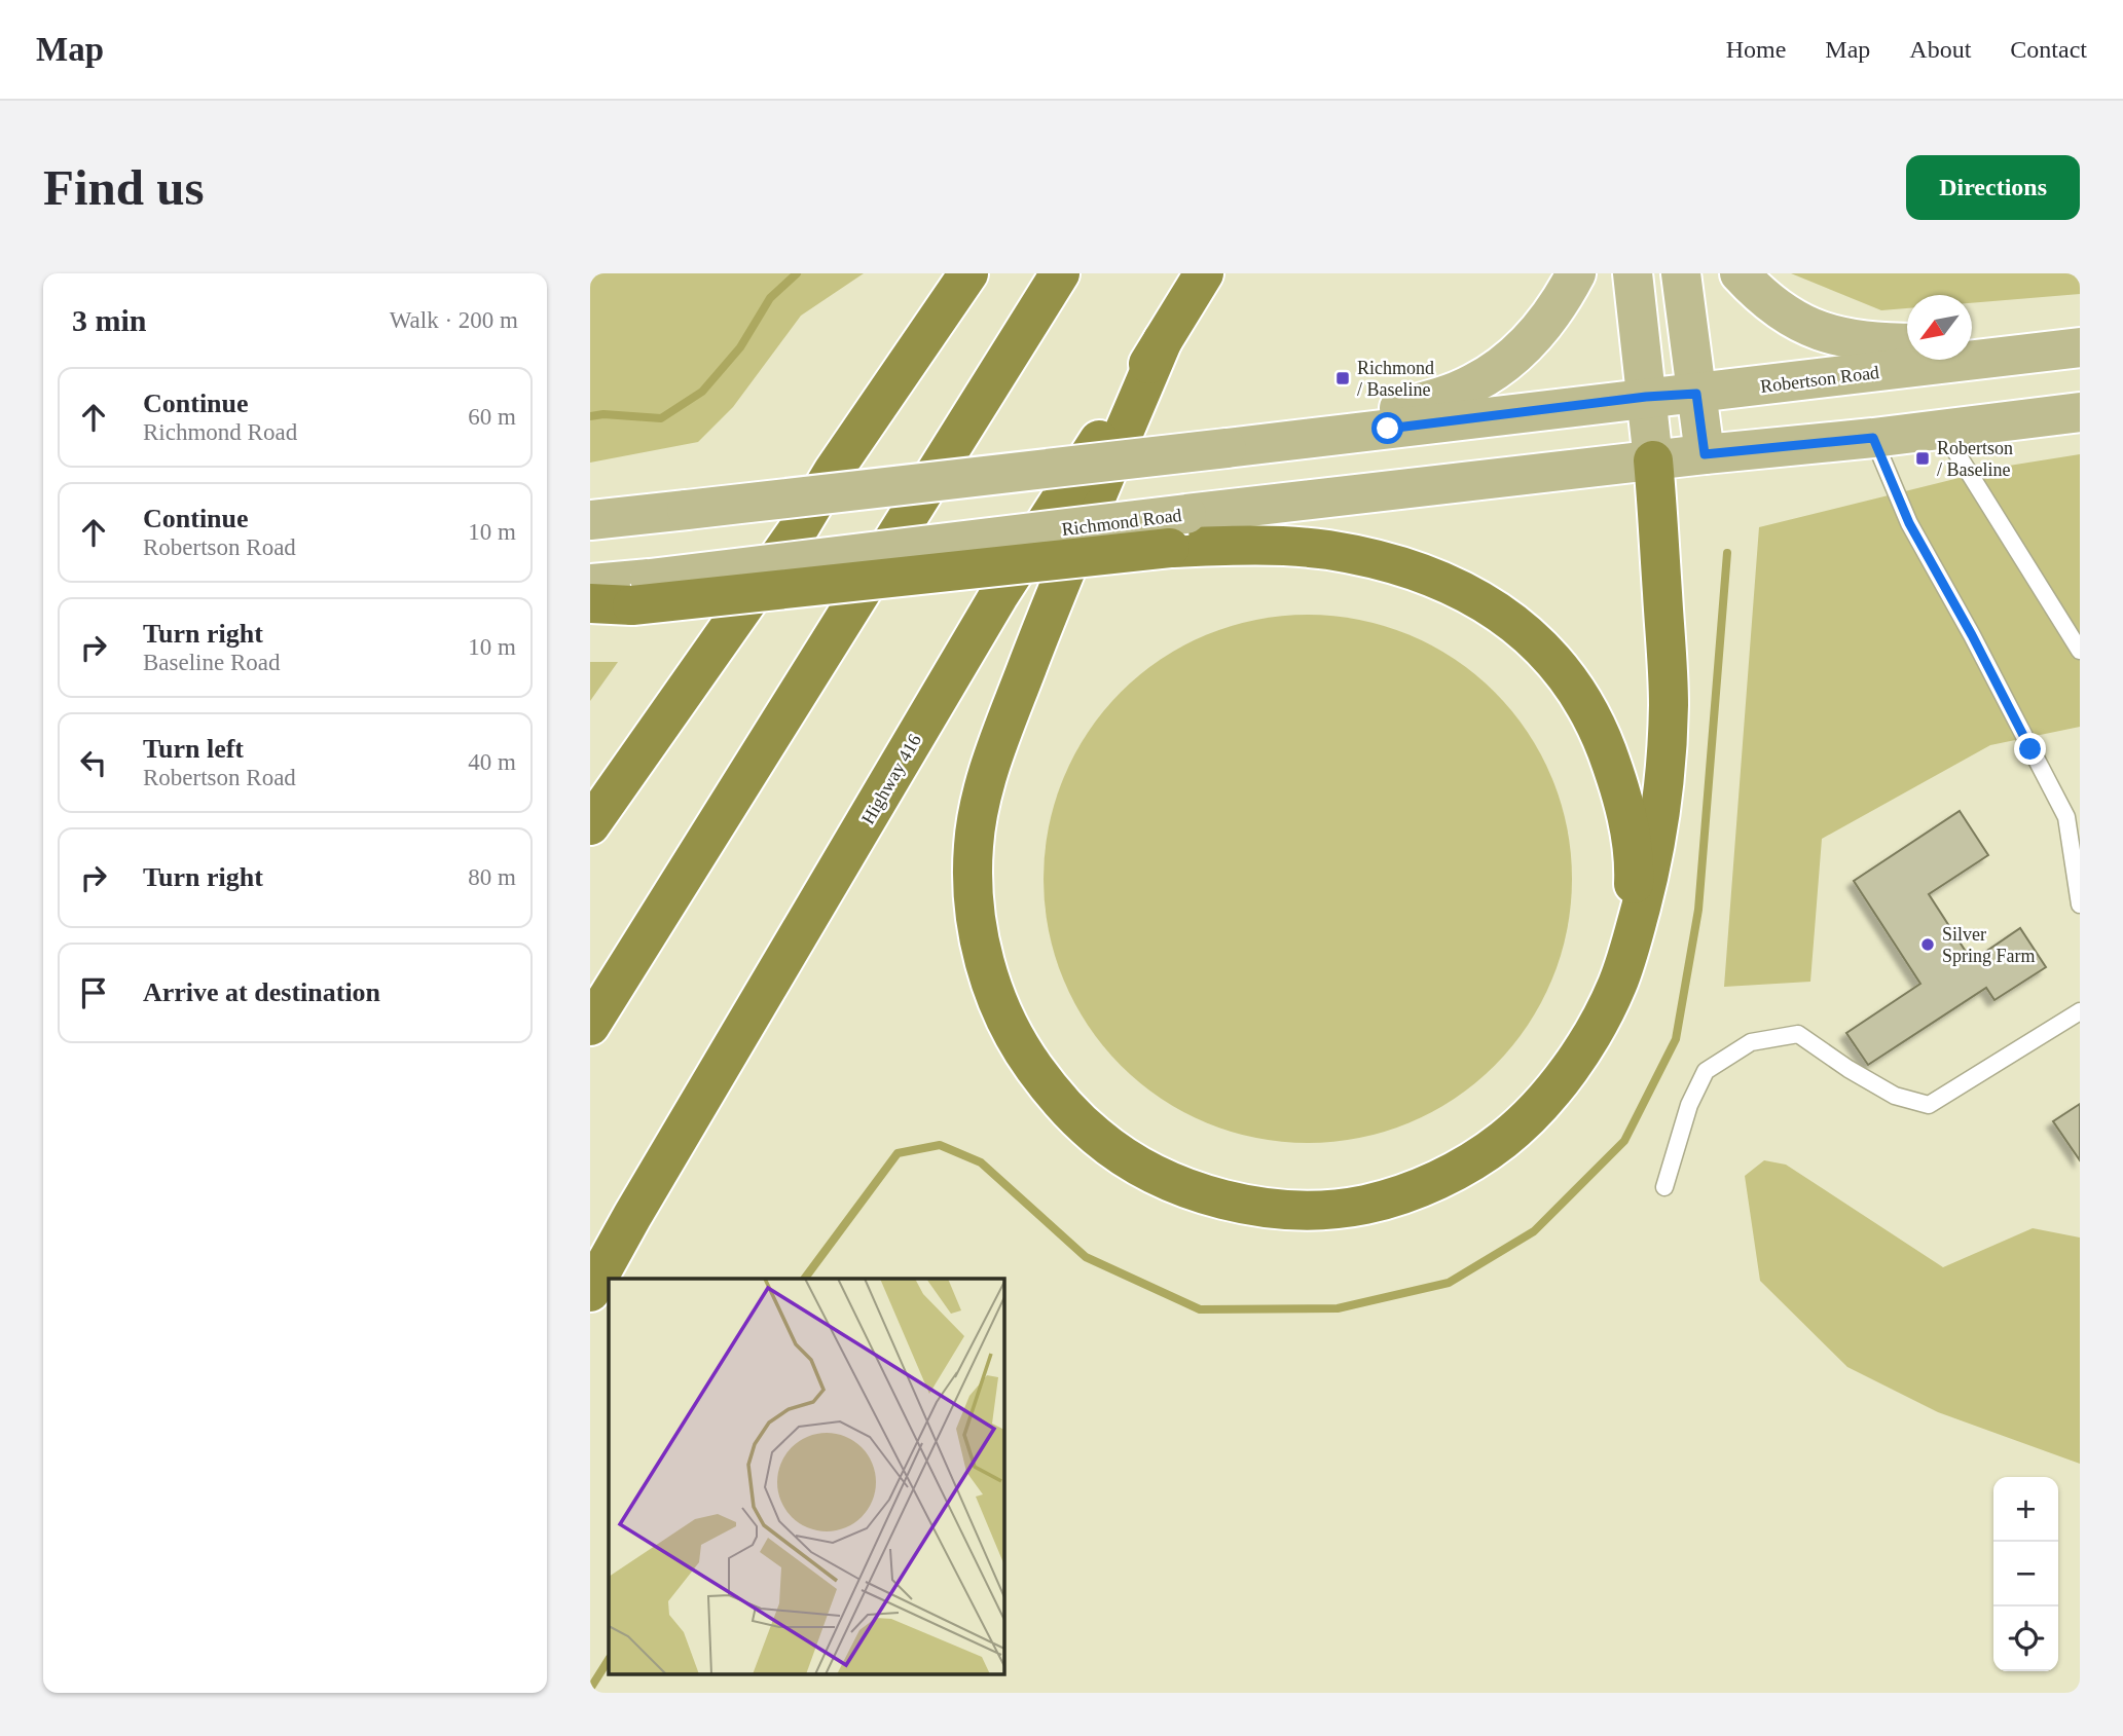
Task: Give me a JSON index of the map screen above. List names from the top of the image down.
{
  "streets": {
    "highway": ["Highway 416"],
    "main road": ["Robertson Road", "Richmond Road"]
  },
  "places": {
    "transit": ["Richmond / Baseline", "Robertson / Baseline"],
    "other": ["Silver Spring Farm"]
  },
  "north": "bottom left",
  "page": {
    "header": "Map",
    "nav": [
      "Home",
      "Map",
      "About",
      "Contact"
    ],
    "buttons": "Directions",
    "title": "Find us",
    "heading": ["3 min", "Walk · 200 m"],
    "list": [
      ["Continue", "Richmond Road", "60 m"],
      ["Continue", "Robertson Road", "10 m"],
      ["Turn right", "Baseline Road", "10 m"],
      ["Turn left", "Robertson Road", "40 m"],
      ["Turn right", "80 m"],
      "Arrive at destination"
    ],
    "map_buttons": ["+", "−"]
  }
}
